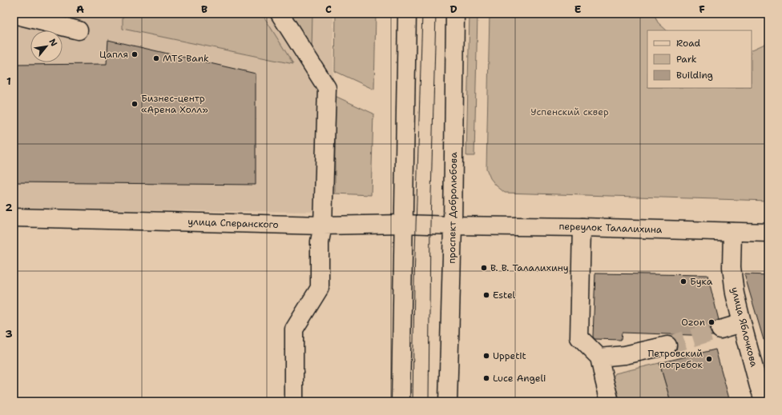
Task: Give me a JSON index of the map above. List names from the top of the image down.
{
  "streets": {
    "main road": [
      "проспект Добролюбова",
      "улица Сперанского",
      "переулок Талалихина",
      "улица Яблочкова"
    ]
  },
  "crossings": [
    ["проспект Добролюбова", "улица Сперанского"],
    ["проспект Добролюбова", "переулок Талалихина"],
    ["улица Сперанского", "переулок Талалихина"],
    ["переулок Талалихина", "улица Яблочкова"]
  ],
  "parks": ["Успенский сквер"],
  "places": [
    "Цапля",
    "МТS Bank",
    "Бизнес-центр «Арена Холл»",
    "В. В. Талалихину",
    "Бука",
    "Estel",
    "Ozon",
    "Uppetit",
    "Петровский погребок",
    "Luce Angeli"
  ],
  "legend": ["Road", "Park", "Building"],
  "north": "top right",
  "grid": {
    "columns": [
      "A",
      "B",
      "C",
      "D",
      "E",
      "F"
    ],
    "rows": ["1", "2", "3"]
  }
}
